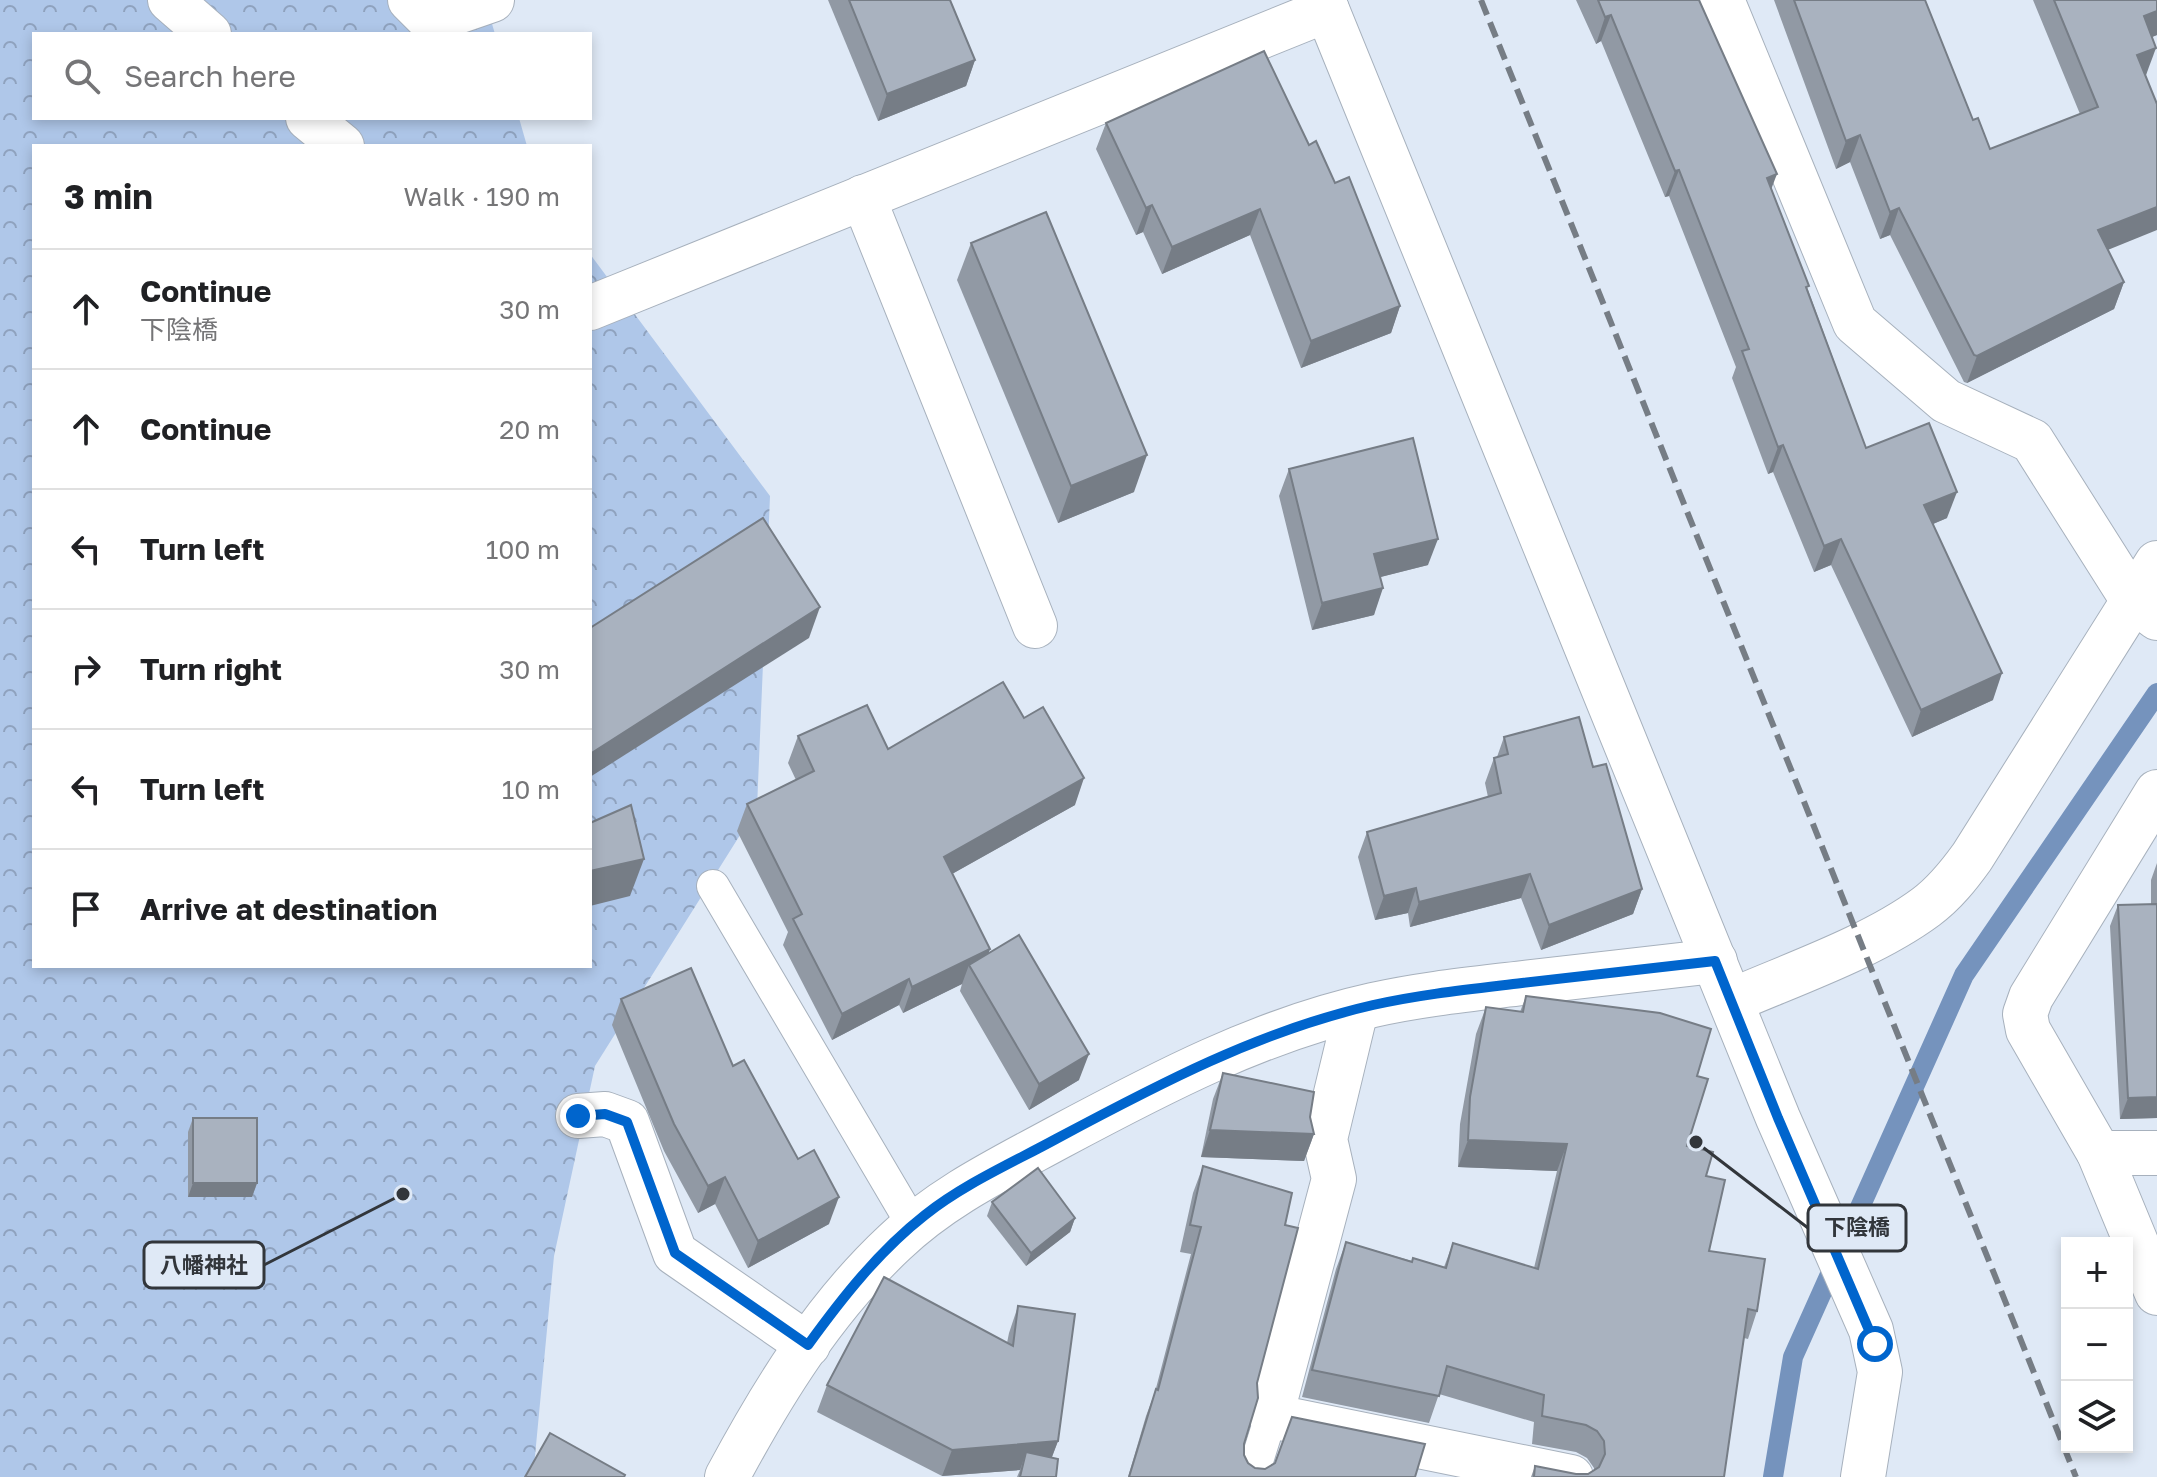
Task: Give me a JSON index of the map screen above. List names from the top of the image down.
{
  "places": ["下陰橋", "八幡神社"],
  "page": {
    "search": "Search here",
    "heading": ["3 min", "Walk · 190 m"],
    "list": [
      ["Continue", "下陰橋", "30 m"],
      ["Continue", "20 m"],
      ["Turn left", "100 m"],
      ["Turn right", "30 m"],
      ["Turn left", "10 m"],
      "Arrive at destination"
    ],
    "map_buttons": ["+", "−"]
  }
}
